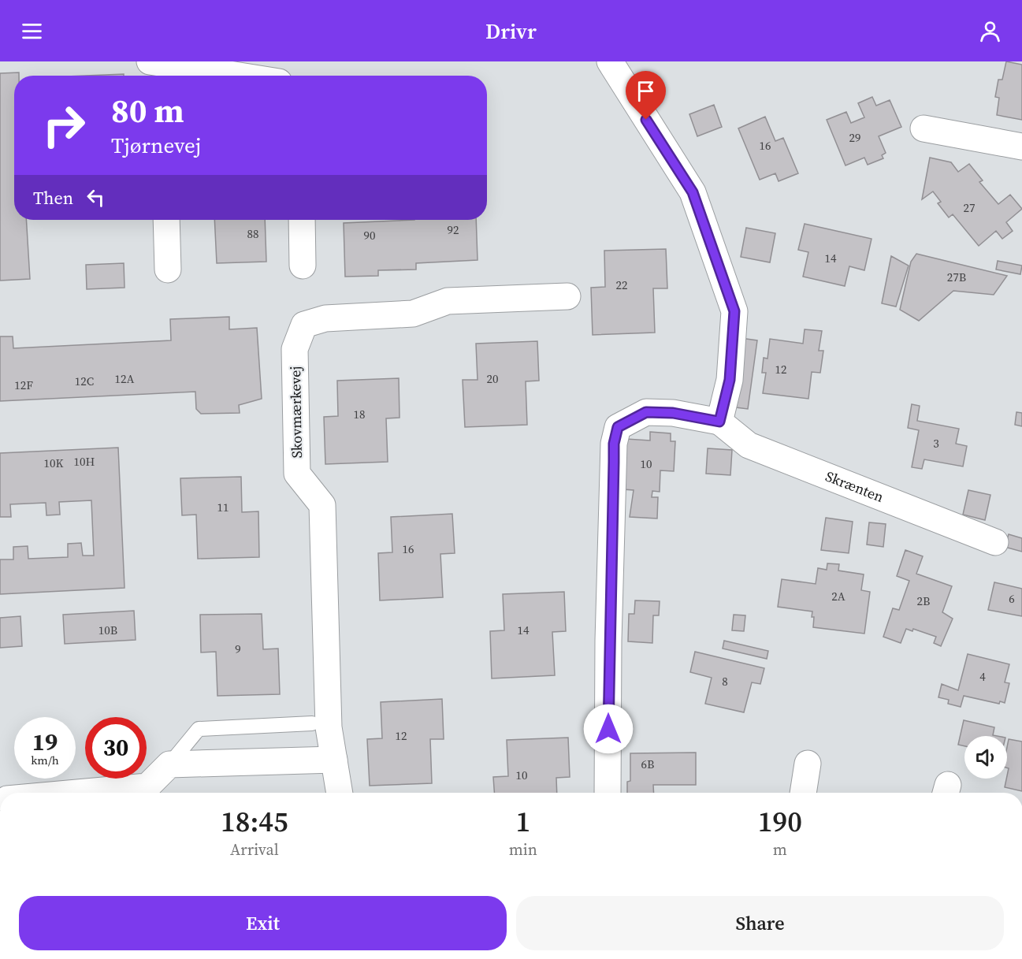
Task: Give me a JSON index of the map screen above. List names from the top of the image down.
{
  "streets": {
    "street": ["Skovmærkevej", "Skrænten"]
  },
  "house_numbers": [
    "29",
    "16",
    "27",
    "92",
    "88",
    "90",
    "14",
    "27B",
    "22",
    "12",
    "12A",
    "20",
    "12C",
    "12F",
    "18",
    "3",
    "10H",
    "10K",
    "10",
    "11",
    "16",
    "2A",
    "6",
    "2B",
    "10B",
    "14",
    "9",
    "4",
    "8",
    "12",
    "6B",
    "10"
  ],
  "page": {
    "header": "Drivr",
    "turn": ["80 m", "Tjørnevej"],
    "then": "Then",
    "speed": "19 km/h",
    "limit": "30",
    "eta": [
      "18:45",
      "Arrival",
      "1",
      "min",
      "190",
      "m"
    ],
    "buttons": ["Exit", "Share"]
  }
}
